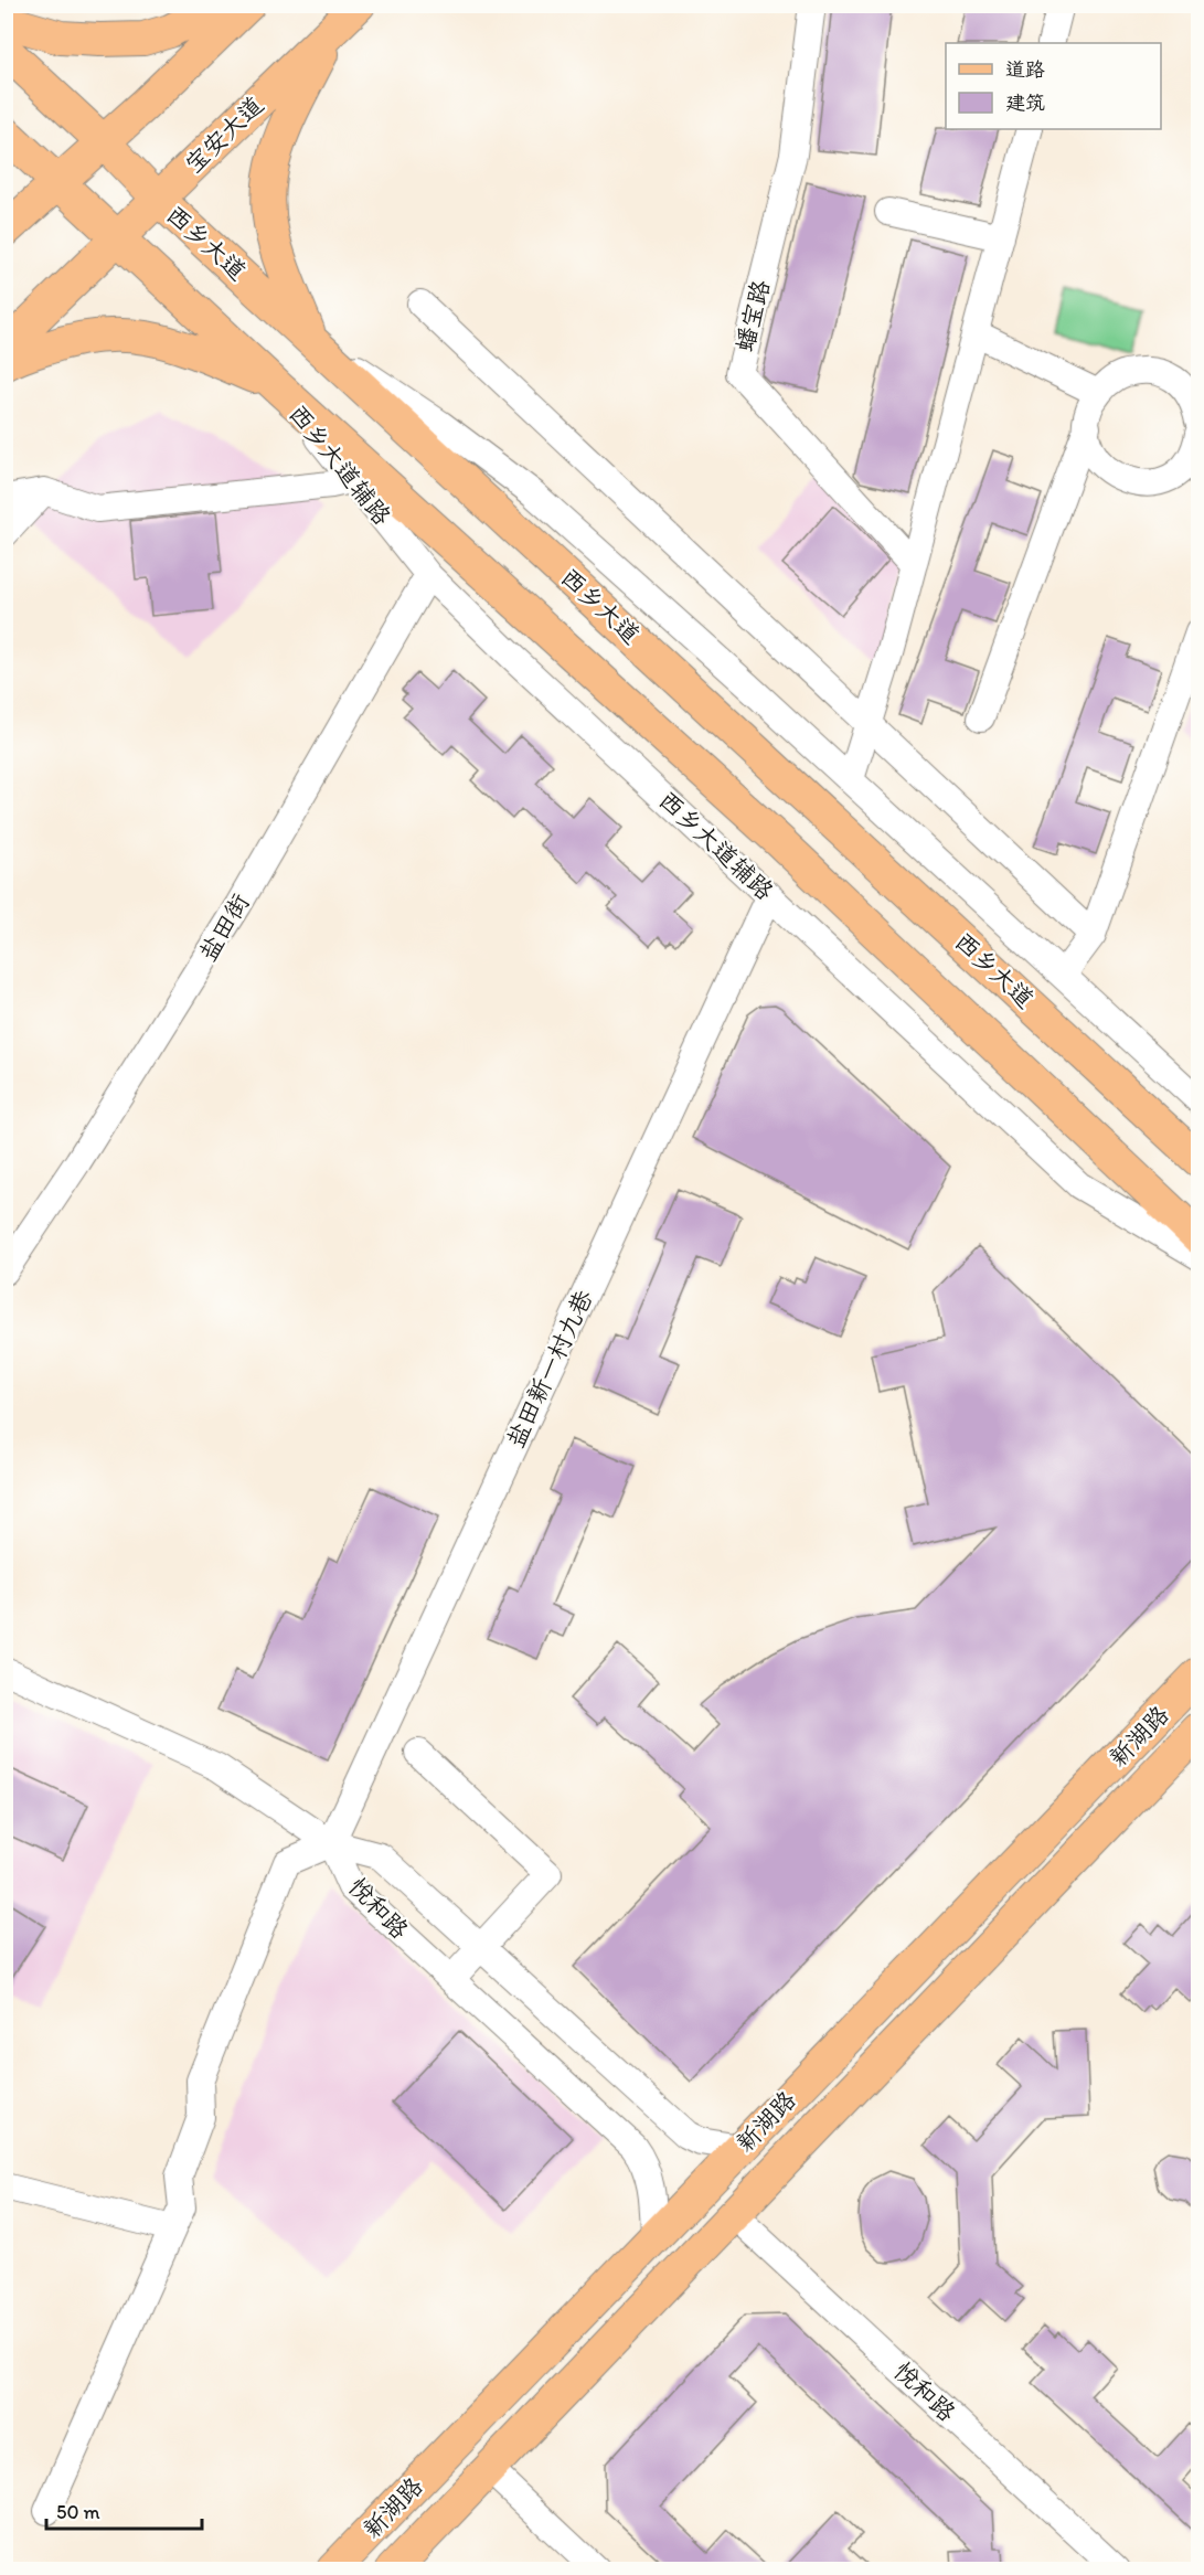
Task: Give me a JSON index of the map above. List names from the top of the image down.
{
  "streets": {
    "main road": ["宝安大道", "西乡大道", "新湖路"],
    "street": [
      "蟠宝路",
      "西乡大道辅路",
      "盐田街",
      "盐田新一村九巷",
      "悦和路"
    ]
  },
  "crossings": [
    ["宝安大道", "西乡大道"],
    ["西乡大道辅路", "盐田街"],
    ["西乡大道辅路", "盐田新一村九巷"],
    ["盐田新一村九巷", "悦和路"],
    ["新湖路", "悦和路"]
  ],
  "legend": ["道路", "建筑"],
  "scale_bar": "50 m"
}
